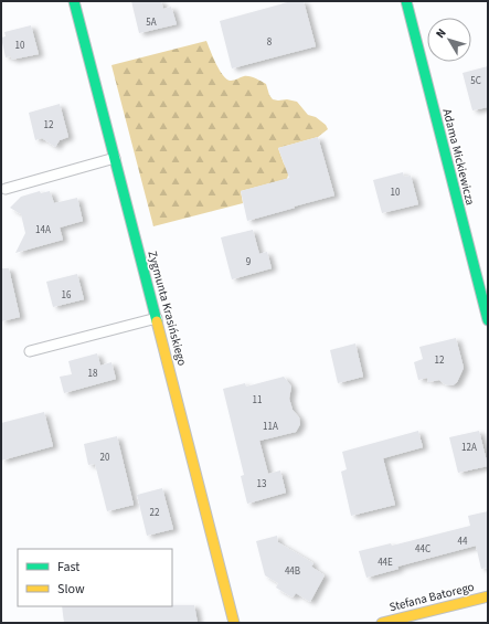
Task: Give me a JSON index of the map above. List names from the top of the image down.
{
  "streets": {
    "street": ["Adama Mickiewicza", "Zygmunta Krasińskiego", "Stefana Batorego"]
  },
  "house_numbers": [
    "5A",
    "8",
    "10",
    "5C",
    "12",
    "10",
    "14A",
    "9",
    "16",
    "12",
    "18",
    "11",
    "11A",
    "12A",
    "20",
    "13",
    "22",
    "44",
    "44C",
    "44E",
    "44B"
  ],
  "legend": ["Fast", "Slow"],
  "north": "top left"
}
